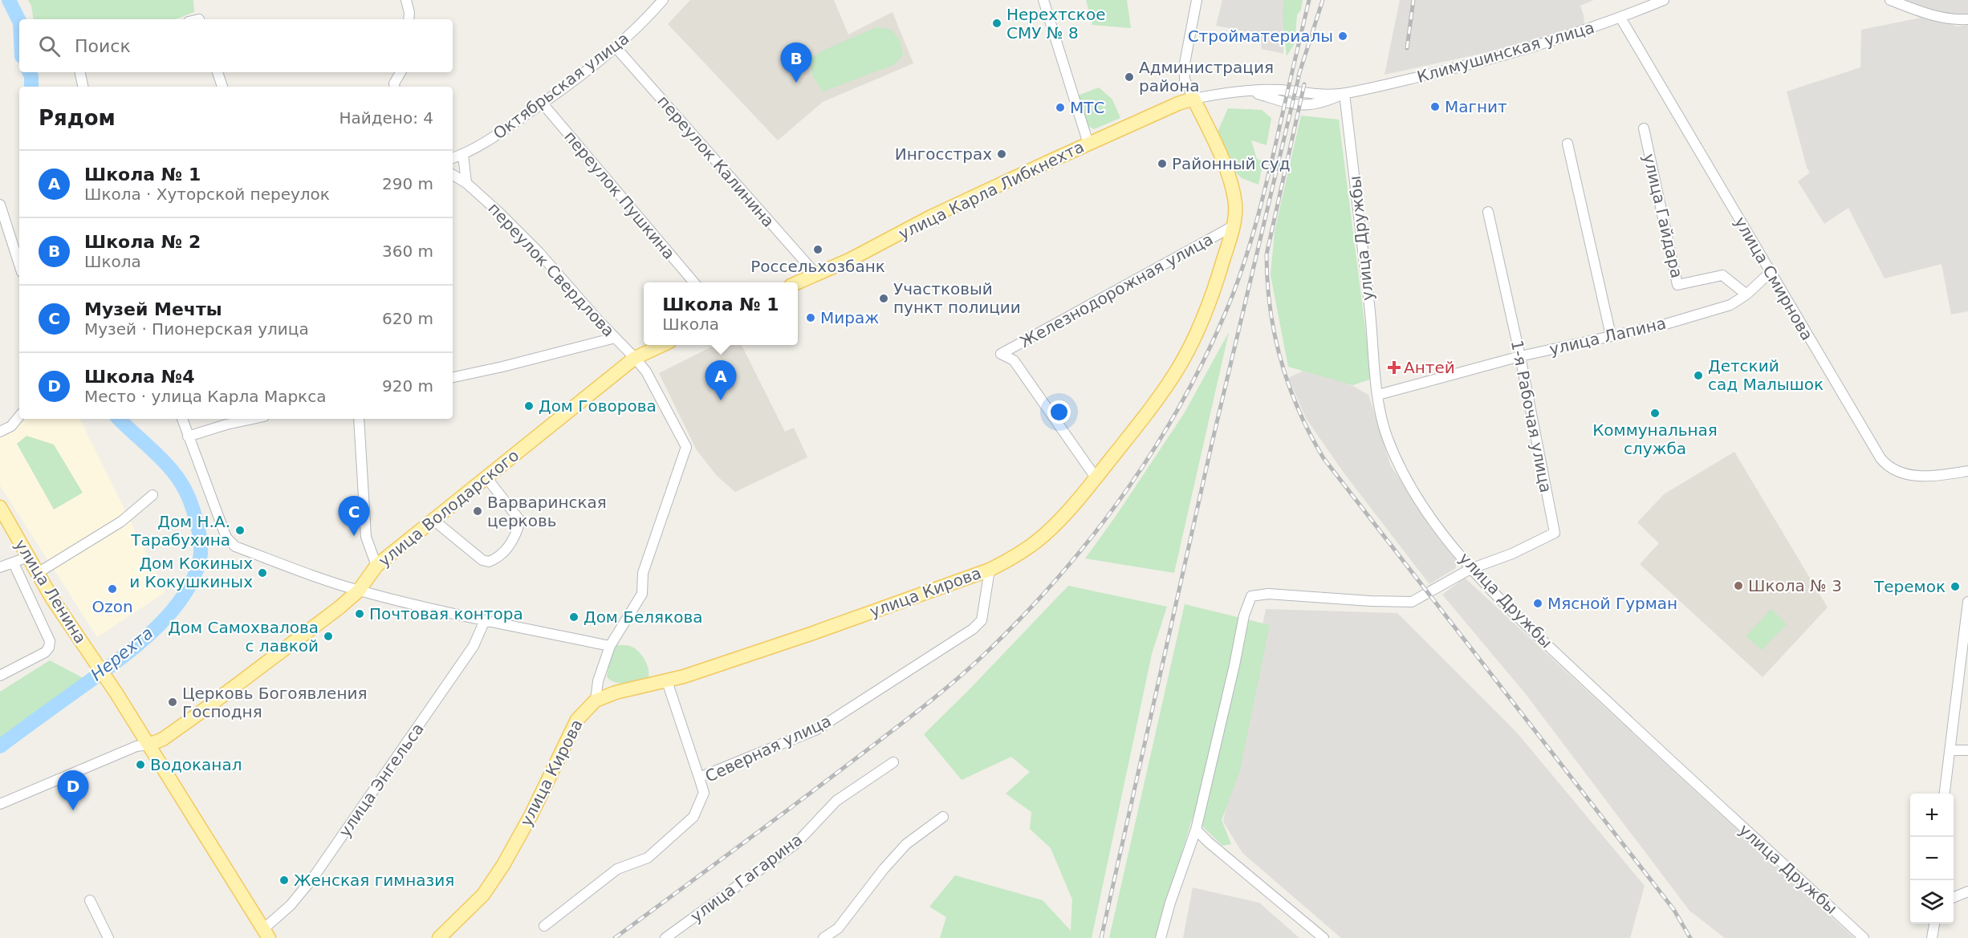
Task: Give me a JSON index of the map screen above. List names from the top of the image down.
{
  "streets": {
    "main road": [
      "улица Карла Либкнехта",
      "улица Володарского",
      "улица Ленина",
      "улица Кирова"
    ],
    "street": [
      "Климушинская улица",
      "Октябрьская улица",
      "переулок Калинина",
      "переулок Пушкина",
      "улица Гайдара",
      "улица Дружбы",
      "переулок Свердлова",
      "улица Смирнова",
      "Железнодорожная улица",
      "улица Лапина",
      "1-я Рабочая улица",
      "Северная улица",
      "улица Энгельса",
      "улица Гагарина"
    ]
  },
  "crossings": [
    ["Климушинская улица", "улица Карла Либкнехта"],
    ["Климушинская улица", "улица Дружбы"],
    ["Климушинская улица", "улица Смирнова"],
    ["Климушинская улица", "улица Кирова"],
    ["Октябрьская улица", "переулок Калинина"],
    ["Октябрьская улица", "переулок Пушкина"],
    ["переулок Калинина", "улица Карла Либкнехта"],
    ["улица Карла Либкнехта", "улица Кирова"],
    ["улица Гайдара", "улица Лапина"],
    ["улица Дружбы", "улица Лапина"],
    ["улица Дружбы", "1-я Рабочая улица"],
    ["переулок Свердлова", "улица Володарского"],
    ["переулок Свердлова", "улица Кирова"],
    ["улица Смирнова", "улица Лапина"],
    ["Железнодорожная улица", "улица Кирова"],
    ["улица Лапина", "1-я Рабочая улица"],
    ["улица Володарского", "улица Ленина"],
    ["улица Кирова", "Северная улица"]
  ],
  "water": ["Нерехта"],
  "places": {
    "other": [
      "Нерехтское СМУ № 8",
      "Стройматериалы",
      "Администрация района",
      "Магнит",
      "МТС",
      "Ингосстрах",
      "Районный суд",
      "Россельхозбанк",
      "Участковый пункт полиции",
      "Мираж",
      "Детский сад Малышок",
      "Дом Говорова",
      "Коммунальная служба",
      "Варваринская церковь",
      "Дом Н.А. Тарабухина",
      "Дом Кокиных и Кокушкиных",
      "Школа № 3",
      "Теремок",
      "Ozon",
      "Мясной Гурман",
      "Почтовая контора",
      "Дом Белякова",
      "Дом Самохвалова с лавкой",
      "Церковь Богоявления Господня",
      "Водоканал",
      "Женская гимназия"
    ],
    "health": ["Антей"]
  },
  "page": {
    "search": "Поиск",
    "pins": [
      "B",
      "A",
      "C",
      "D"
    ],
    "heading": ["Рядом", "Найдено: 4"],
    "list": [
      {
        "mark": "A",
        "name": "Школа № 1",
        "note": "Школа · Хуторской переулок",
        "value": "290 m"
      },
      {
        "mark": "B",
        "name": "Школа № 2",
        "note": "Школа",
        "value": "360 m"
      },
      {
        "mark": "C",
        "name": "Музей Мечты",
        "note": "Музей · Пионерская улица",
        "value": "620 m"
      },
      {
        "mark": "D",
        "name": "Школа №4",
        "note": "Место · улица Карла Маркса",
        "value": "920 m"
      }
    ],
    "popup": ["Школа № 1", "Школа"],
    "map_buttons": ["+", "−"]
  }
}
